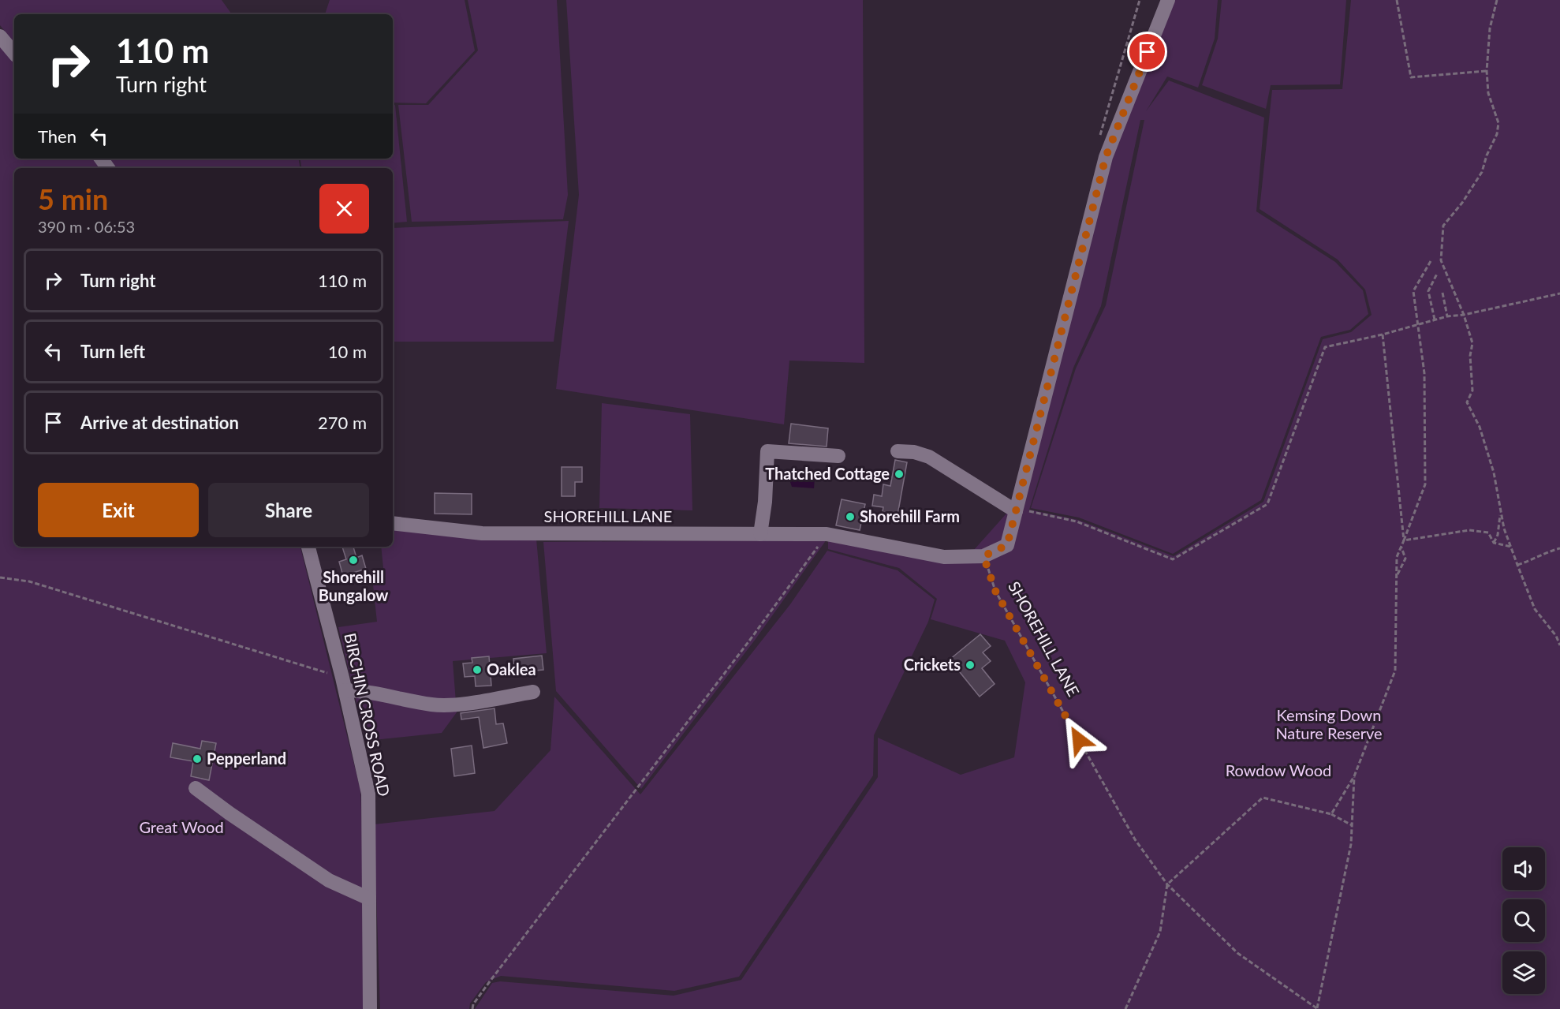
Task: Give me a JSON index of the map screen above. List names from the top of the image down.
{
  "streets": {
    "street": ["SHOREHILL LANE", "BIRCHIN CROSS ROAD"]
  },
  "parks": ["Kemsing Down Nature Reserve", "Rowdow Wood", "Great Wood"],
  "places": [
    "Thatched Cottage",
    "Shorehill Farm",
    "Shorehill Bungalow",
    "Crickets",
    "Oaklea",
    "Pepperland"
  ],
  "page": {
    "turn": ["110 m", "Turn right"],
    "then": "Then",
    "heading": ["5 min", "390 m · 06:53"],
    "list": [
      {
        "name": "Turn right",
        "value": "110 m"
      },
      {
        "name": "Turn left",
        "value": "10 m"
      },
      {
        "name": "Arrive at destination",
        "value": "270 m"
      }
    ],
    "buttons": ["Exit", "Share"]
  }
}
